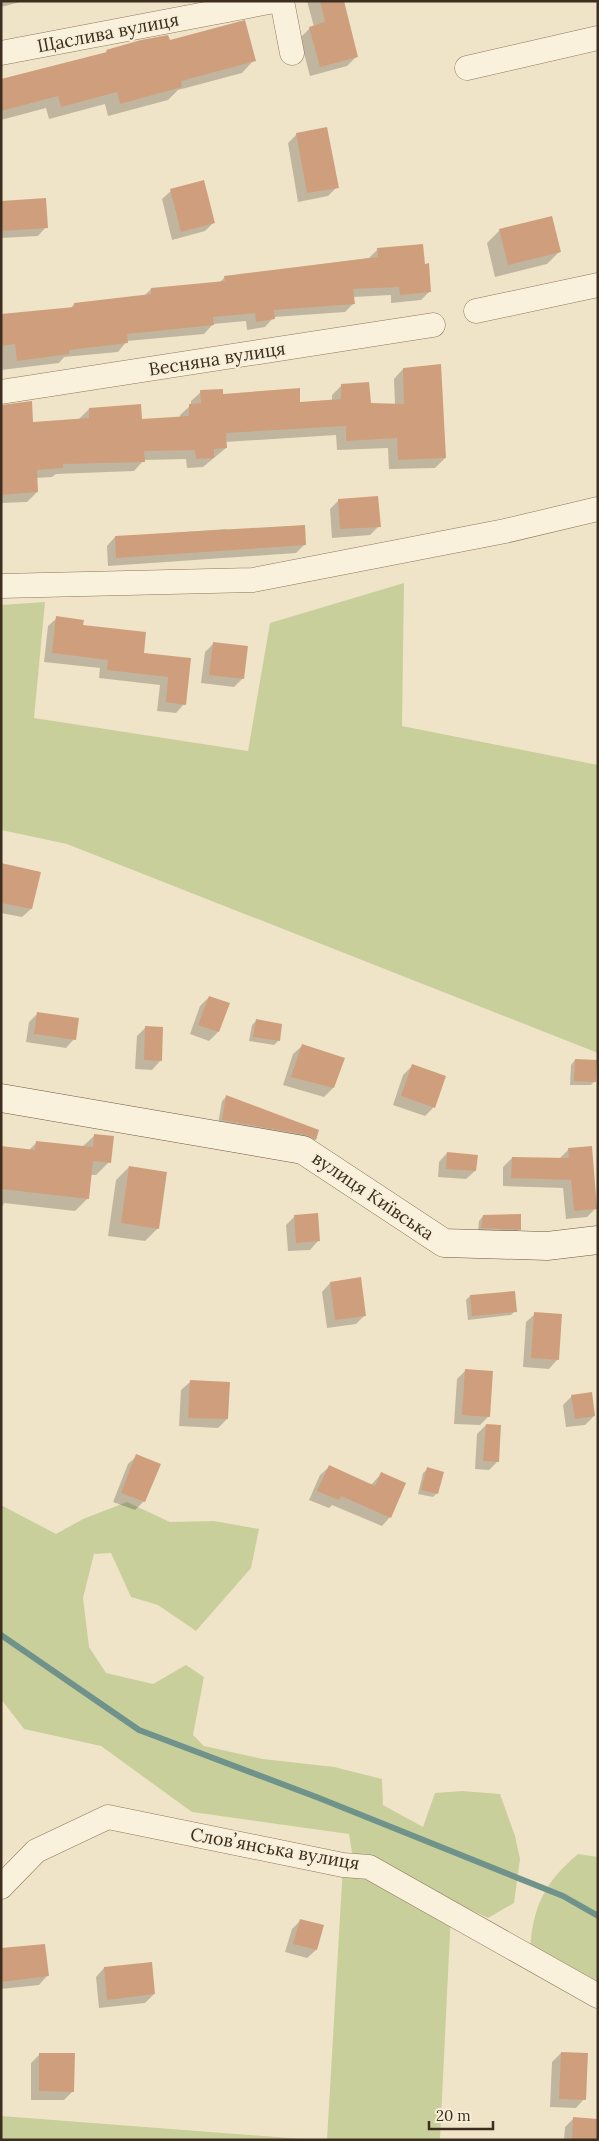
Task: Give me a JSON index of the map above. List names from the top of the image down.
{
  "streets": {
    "street": [
      "Щаслива вулиця",
      "Весняна вулиця",
      "вулиця Київська",
      "Словʼянська вулиця"
    ]
  },
  "scale_bar": "20 m"
}
